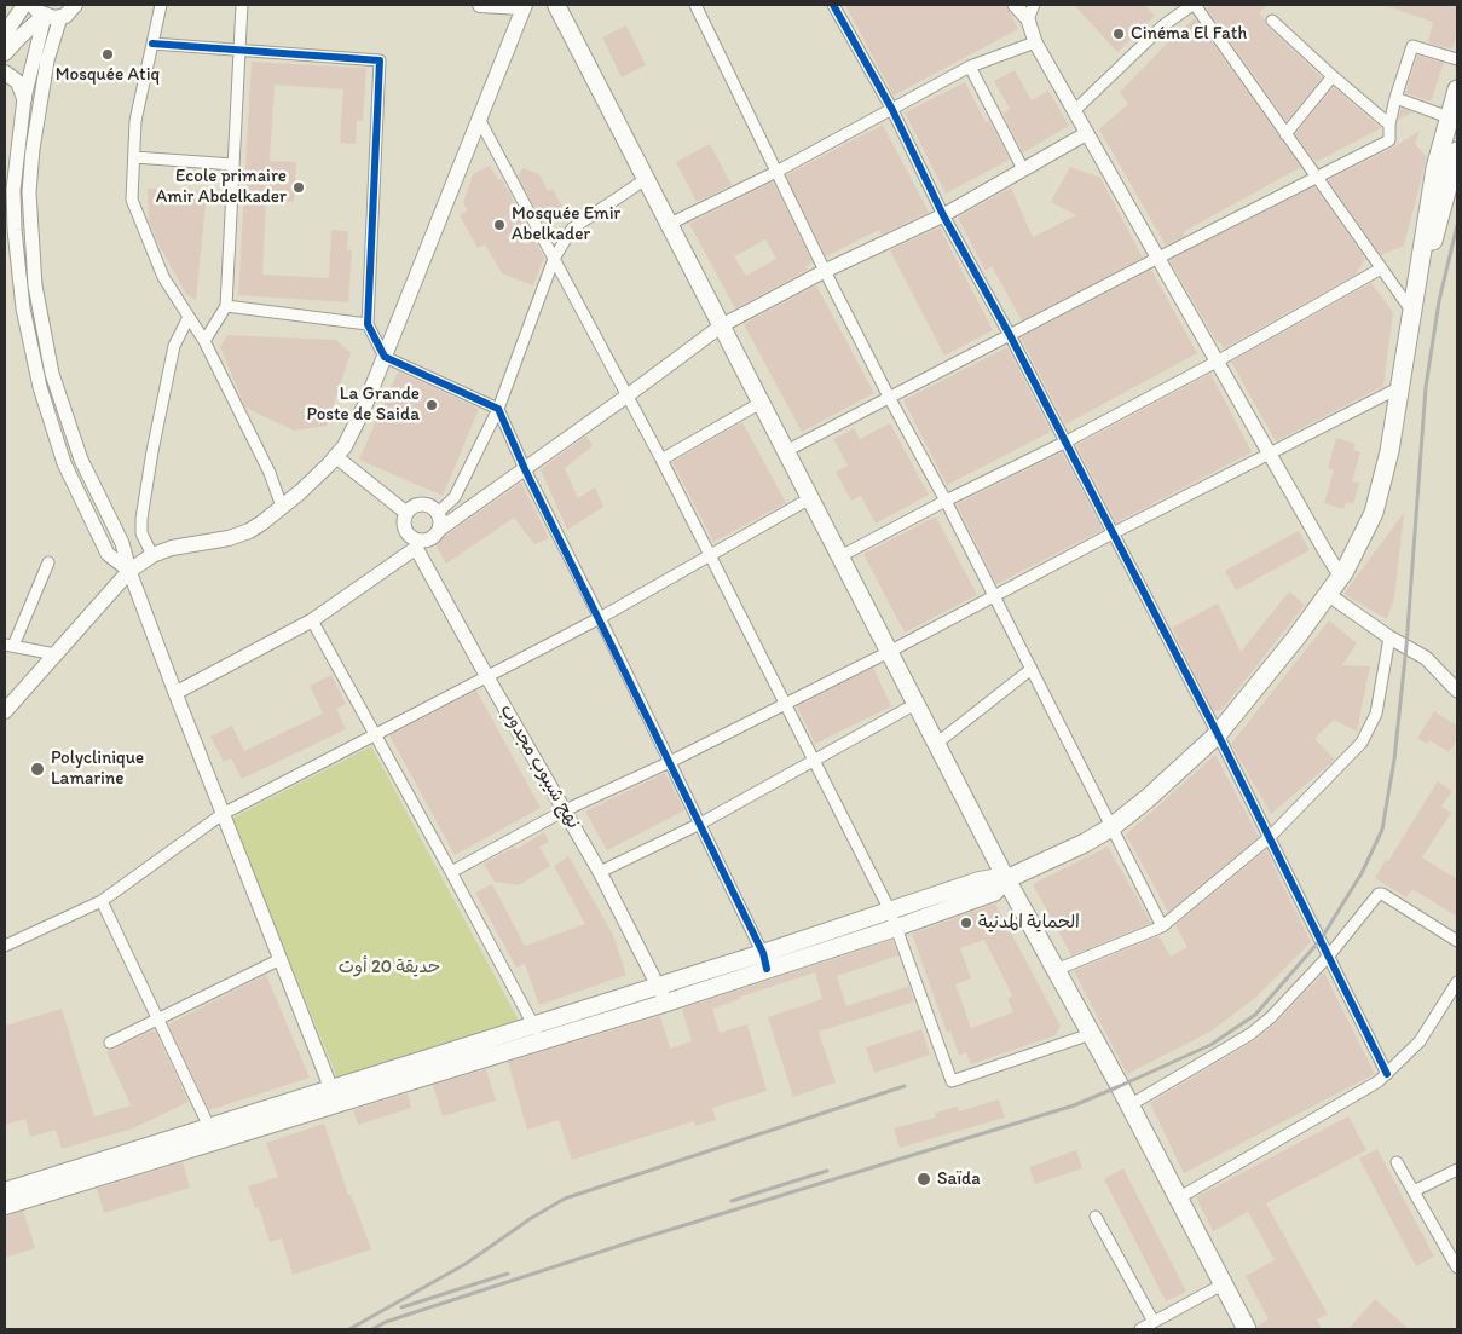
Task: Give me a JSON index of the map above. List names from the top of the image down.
{
  "streets": {
    "street": ["نهج شيبوب مجدوب"]
  },
  "parks": ["حديقة 20 أوت"],
  "places": [
    "Cinéma El Fath",
    "Mosquée Atiq",
    "Ecole primaire Amir Abdelkader",
    "Mosquée Emir Abelkader",
    "La Grande Poste de Saida",
    "Polyclinique Lamarine",
    "الحماية المدنية",
    "Saïda"
  ]
}
